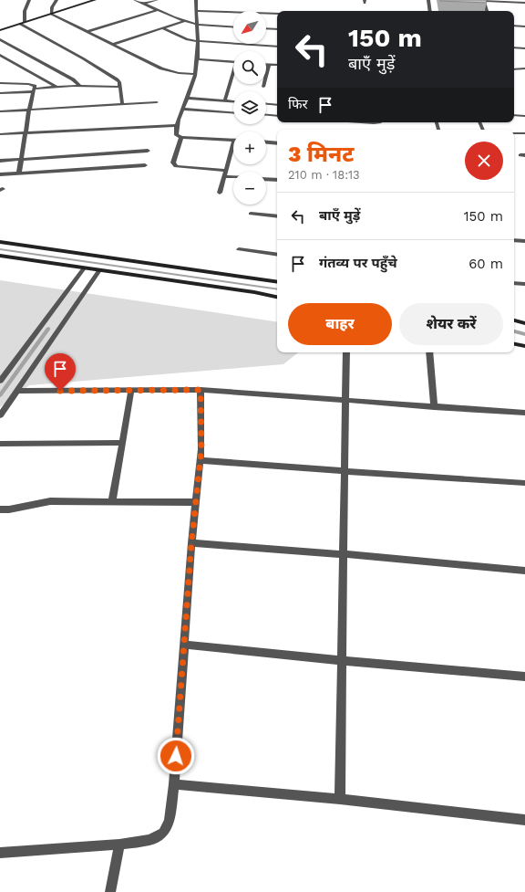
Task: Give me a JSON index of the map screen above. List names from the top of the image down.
{
  "north": "bottom left",
  "page": {
    "map_buttons": ["+", "−"],
    "turn": ["150 m", "बाएँ मुड़ें"],
    "then": "फिर",
    "heading": ["3 मिनट", "210 m · 18:13"],
    "list": [
      {
        "name": "बाएँ मुड़ें",
        "value": "150 m"
      },
      {
        "name": "गंतव्य पर पहुँचे",
        "value": "60 m"
      }
    ],
    "buttons": ["बाहर", "शेयर करें"]
  }
}
